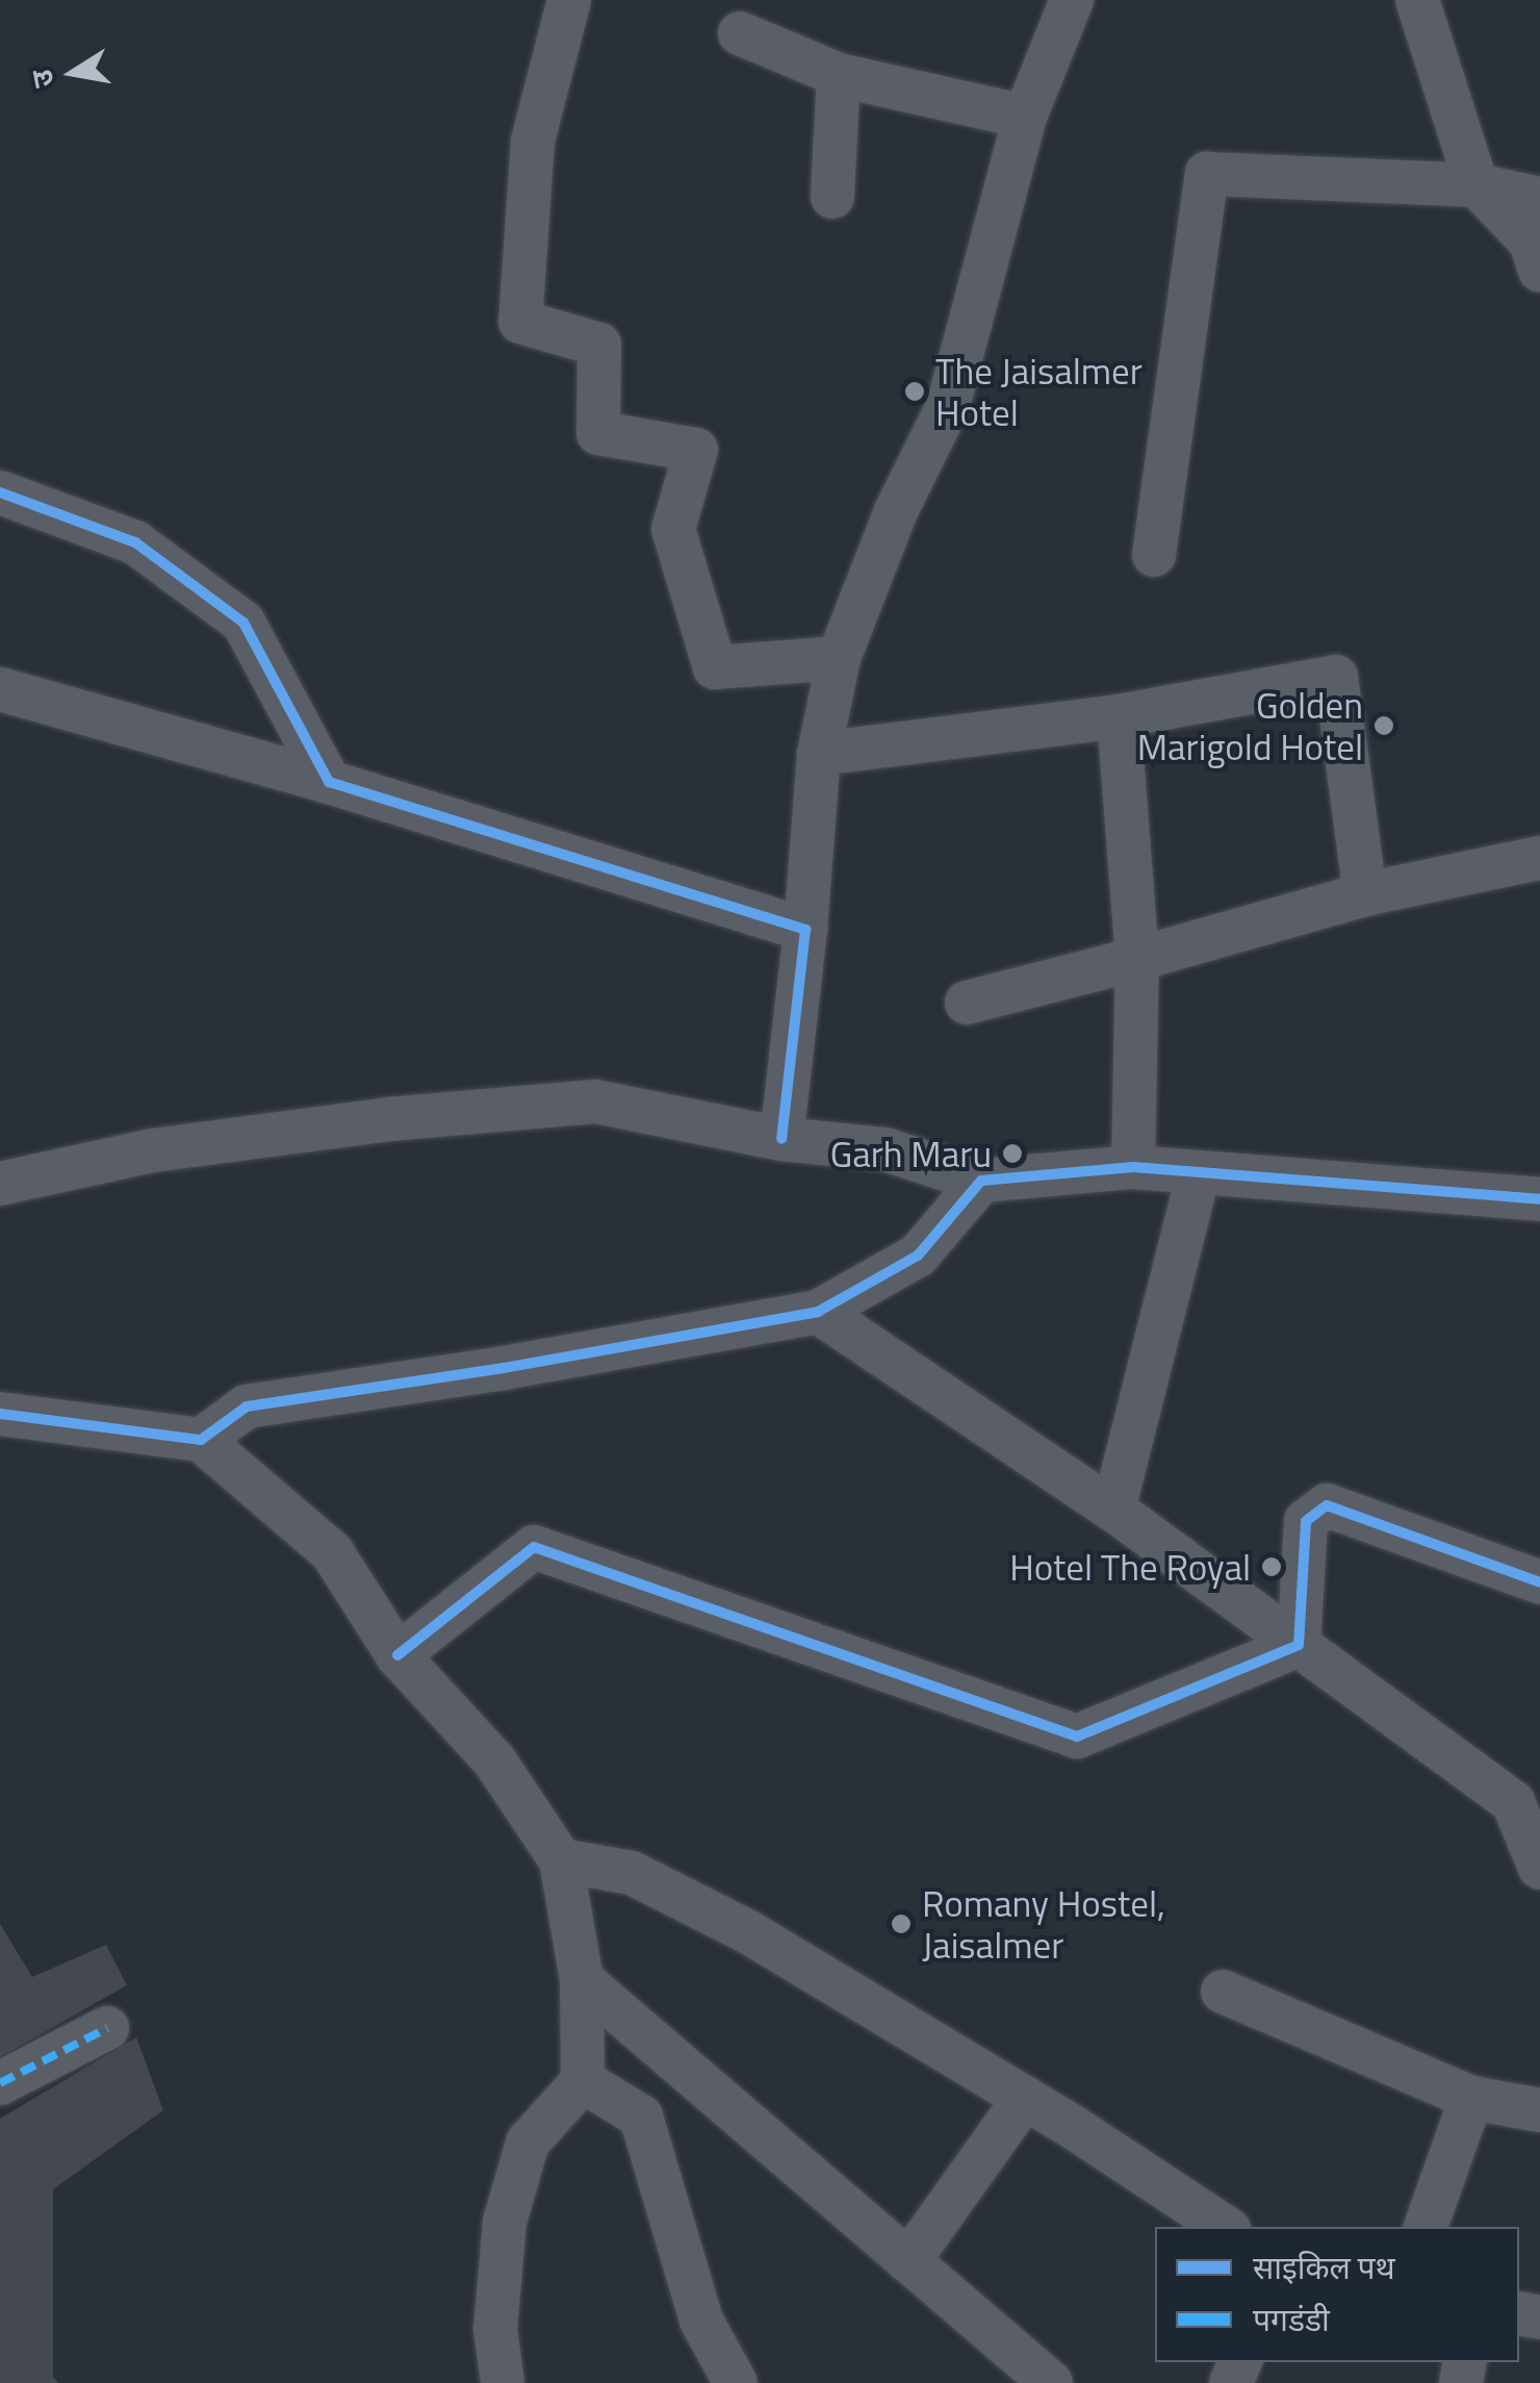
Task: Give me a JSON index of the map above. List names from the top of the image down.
{
  "places": [
    "The Jaisalmer Hotel",
    "Golden Marigold Hotel",
    "Garh Maru",
    "Hotel The Royal",
    "Romany Hostel, Jaisalmer"
  ],
  "legend": ["साइकिल पथ", "पगडंडी"],
  "north": "left"
}
